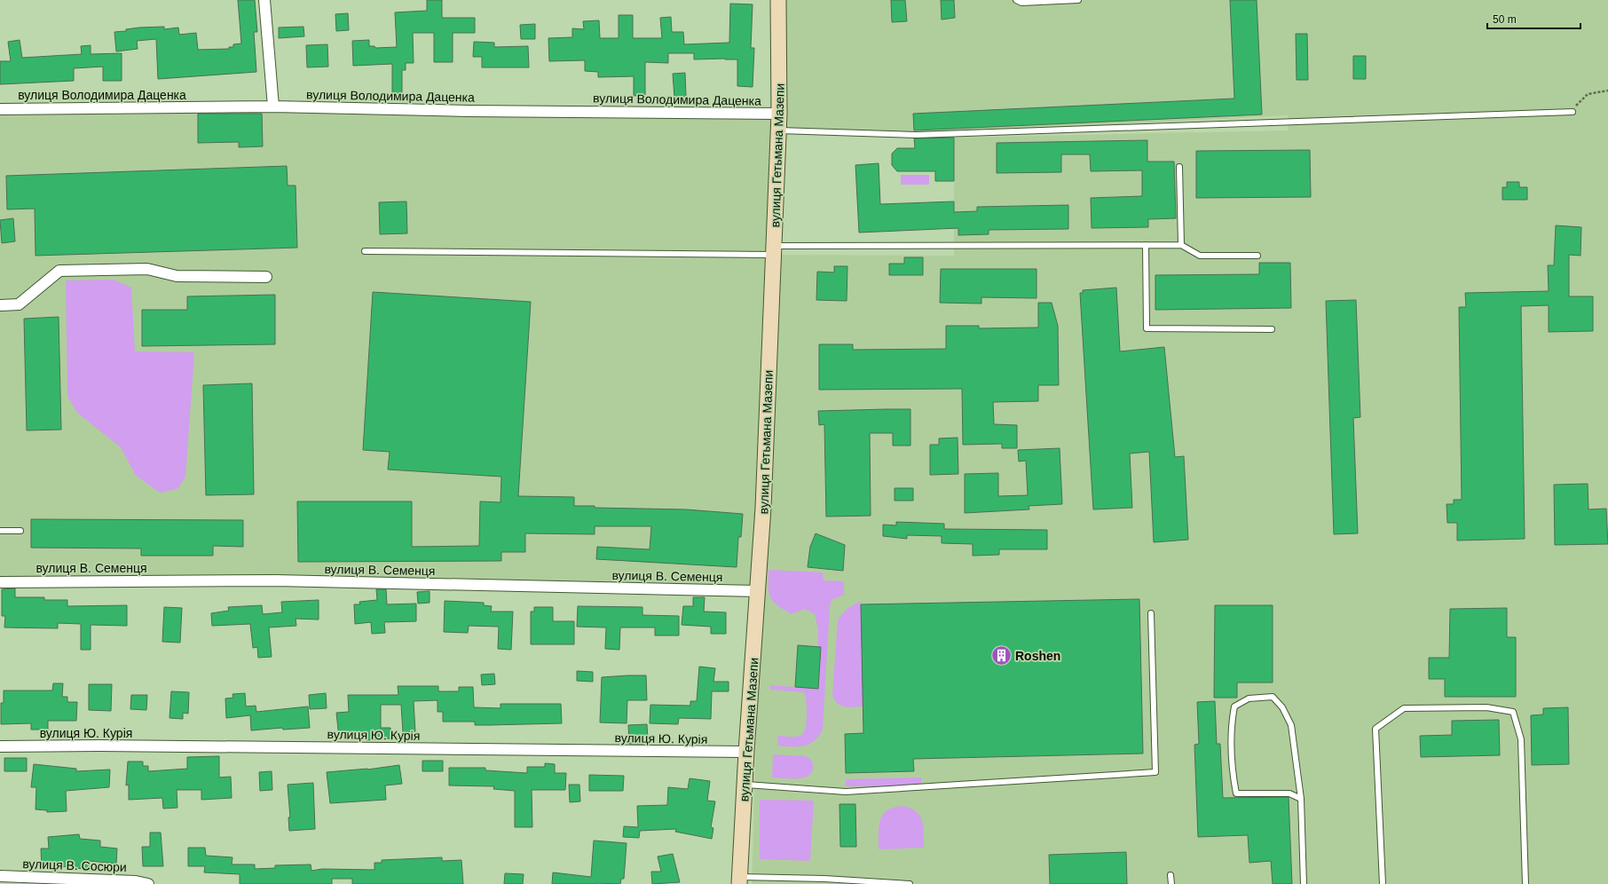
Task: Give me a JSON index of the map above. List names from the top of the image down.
{
  "streets": {
    "street": [
      "вулиця Володимира Даценка",
      "вулиця Гетьмана Мазепи",
      "вулиця В. Семенця",
      "вулиця Ю. Курія",
      "вулиця В. Сосюри"
    ]
  },
  "crossings": [
    ["вулиця Володимира Даценка", "вулиця Гетьмана Мазепи"],
    ["вулиця Гетьмана Мазепи", "вулиця В. Семенця"],
    ["вулиця Гетьмана Мазепи", "вулиця Ю. Курія"]
  ],
  "places": {
    "building": ["Roshen"]
  },
  "scale_bar": "50 m"
}
